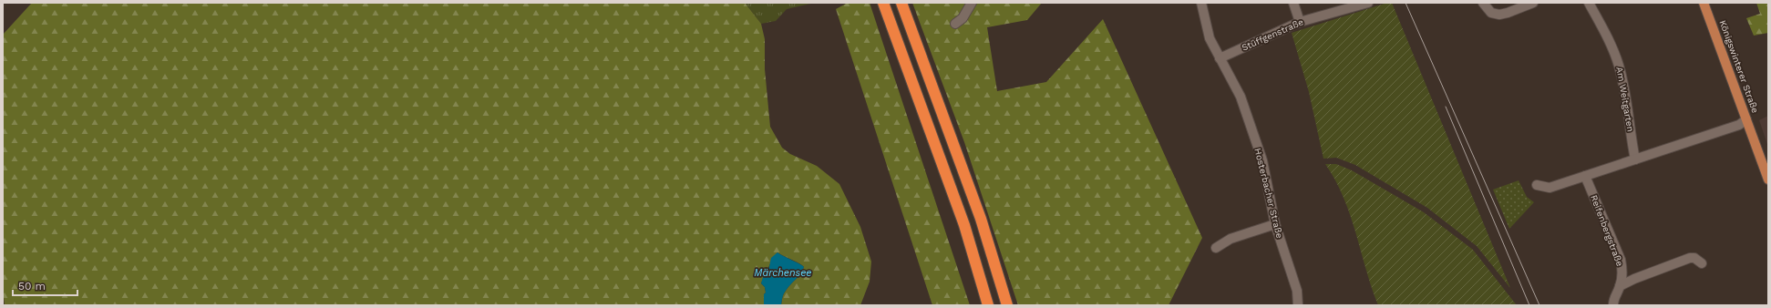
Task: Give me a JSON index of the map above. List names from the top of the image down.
{
  "streets": {
    "main road": ["Königswinterer Straße"],
    "street": [
      "Stüffgenstraße",
      "Am Weitgarten",
      "Hosterbacher Straße",
      "Reifenbergstraße"
    ]
  },
  "crossings": [
    ["Stüffgenstraße", "Hosterbacher Straße"]
  ],
  "water": ["Märchensee"],
  "scale_bar": "50 m"
}
